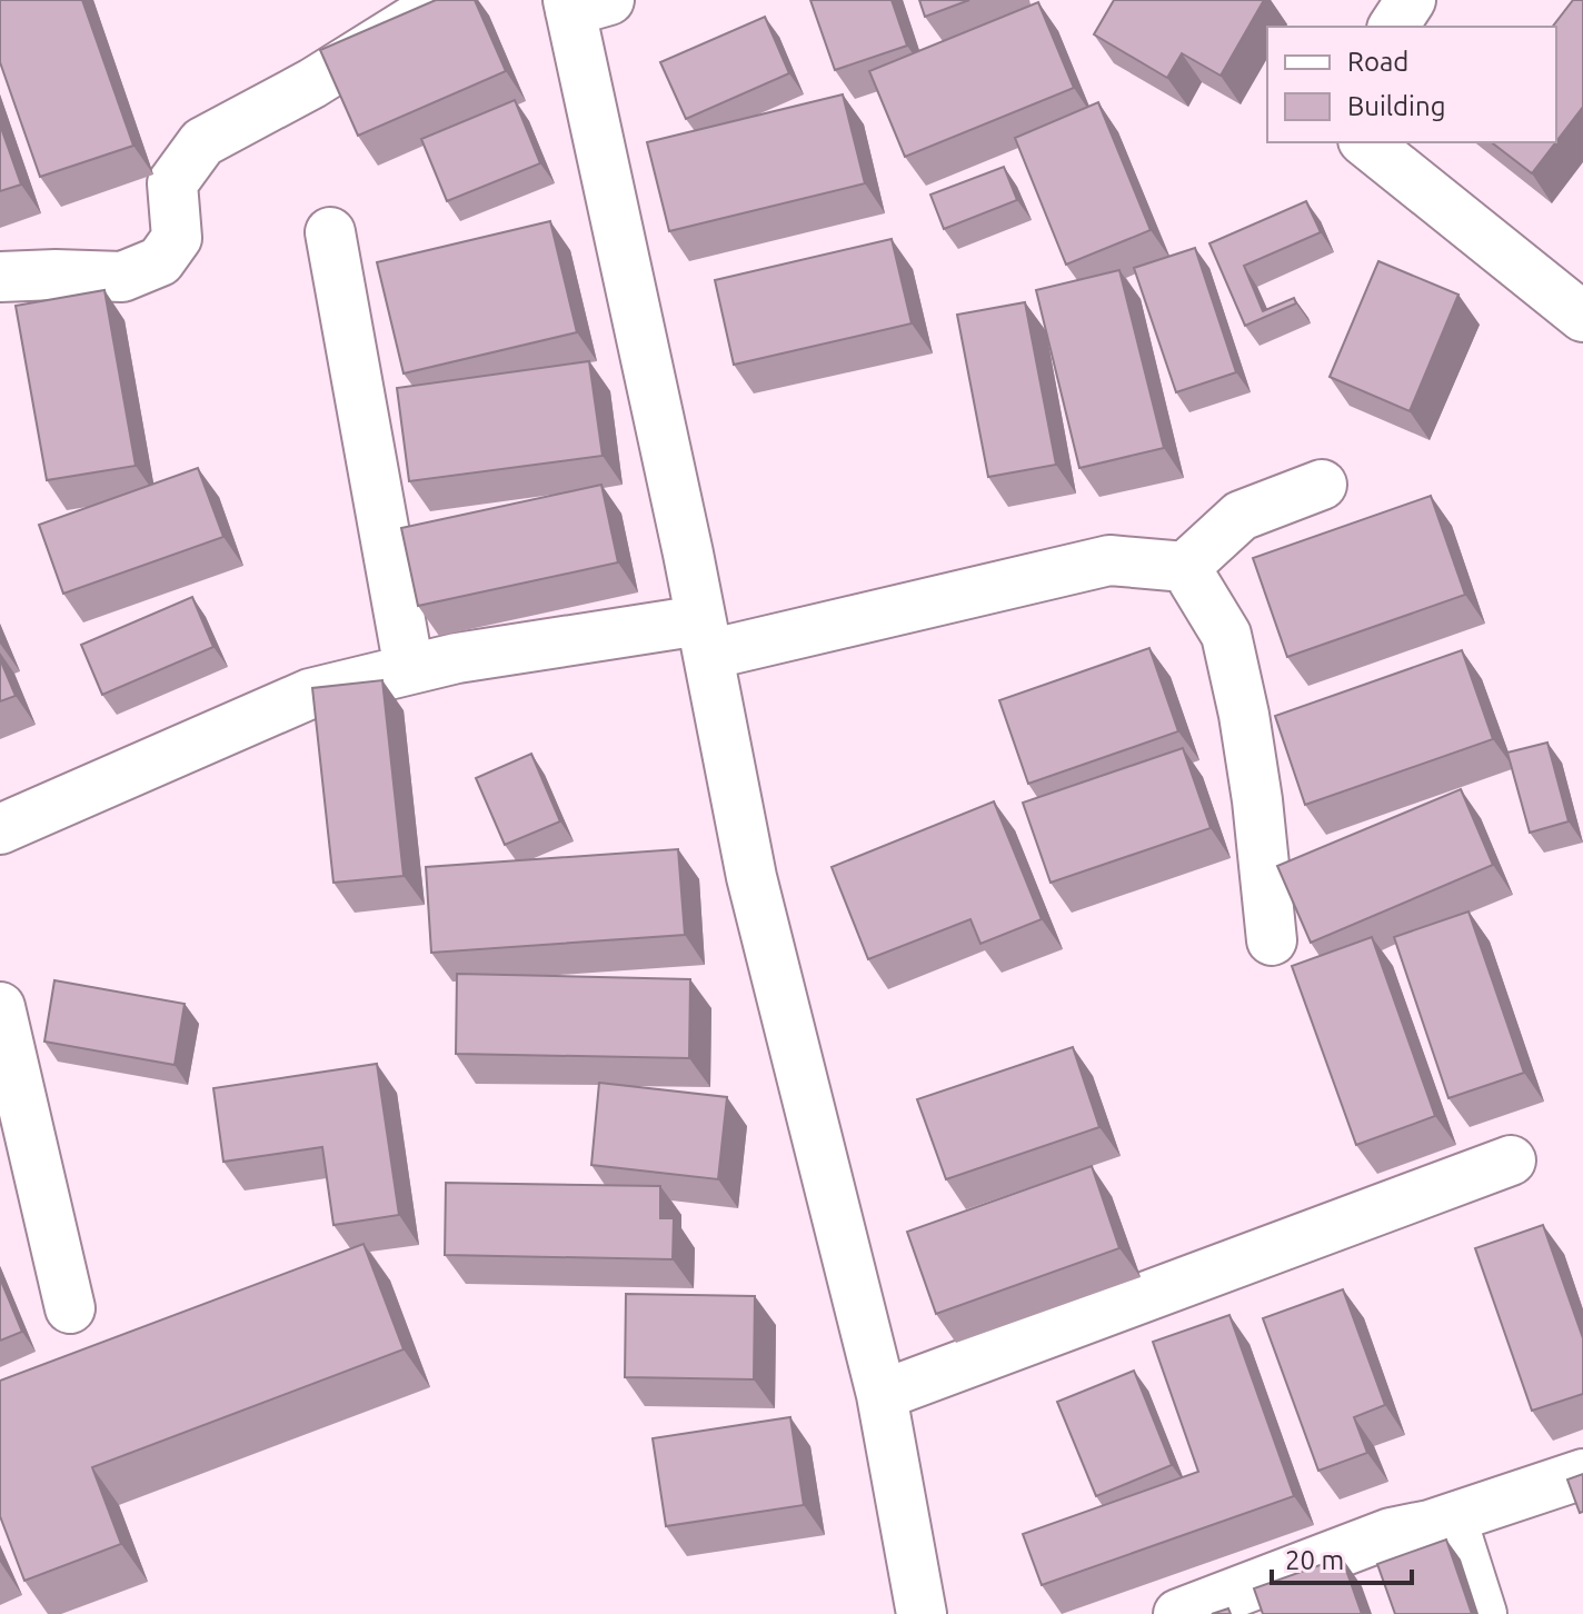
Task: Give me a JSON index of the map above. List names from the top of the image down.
{
  "legend": ["Road", "Building"],
  "scale_bar": "20 m"
}
